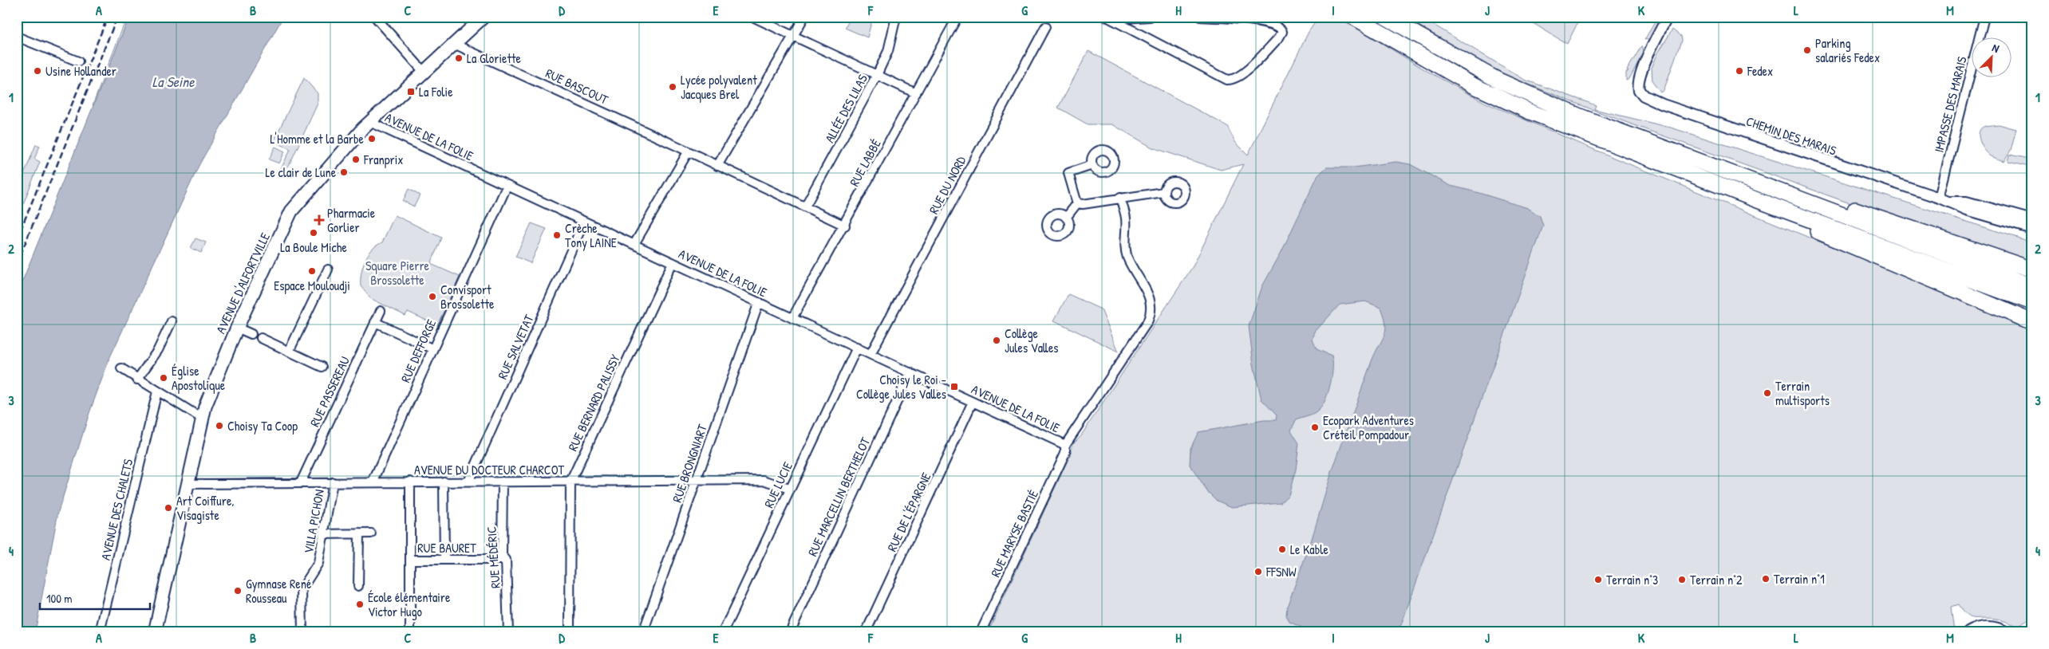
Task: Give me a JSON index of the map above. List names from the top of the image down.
{
  "streets": {
    "main road": ["AVENUE D'ALFORTVILLE"],
    "street": [
      "RUE BASCOUT",
      "IMPASSE DES MARAIS",
      "ALLÉE DES LILAS",
      "CHEMIN DES MARAIS",
      "AVENUE DE LA FOLIE",
      "RUE LABBÉ",
      "RUE DU NORD",
      "RUE SALVETAT",
      "RUE DEFFORGE",
      "RUE PASSEREAU",
      "RUE BERNARD PALISSY",
      "RUE BRONGNIART",
      "AVENUE DU DOCTEUR CHARCOT",
      "RUE LUCIE",
      "RUE MARCELLIN BERTHELOT",
      "AVENUE DES CHALETS",
      "RUE DE L'ÉPARGNE",
      "VILLA PICHON",
      "RUE MARYSE BASTIÉ",
      "RUE BAURET",
      "RUE MÉDÉRIC"
    ]
  },
  "crossings": [
    ["RUE BASCOUT", "ALLÉE DES LILAS"],
    ["RUE BASCOUT", "RUE LABBÉ"],
    ["RUE BASCOUT", "AVENUE D'ALFORTVILLE"],
    ["IMPASSE DES MARAIS", "CHEMIN DES MARAIS"],
    ["AVENUE DE LA FOLIE", "RUE LABBÉ"],
    ["AVENUE DE LA FOLIE", "RUE DU NORD"],
    ["AVENUE DE LA FOLIE", "AVENUE D'ALFORTVILLE"],
    ["AVENUE DE LA FOLIE", "RUE SALVETAT"],
    ["AVENUE DE LA FOLIE", "RUE DEFFORGE"],
    ["AVENUE DE LA FOLIE", "RUE BERNARD PALISSY"],
    ["AVENUE DE LA FOLIE", "RUE BRONGNIART"],
    ["AVENUE DE LA FOLIE", "RUE LUCIE"],
    ["AVENUE DE LA FOLIE", "RUE MARCELLIN BERTHELOT"],
    ["AVENUE DE LA FOLIE", "RUE DE L'ÉPARGNE"],
    ["AVENUE DE LA FOLIE", "RUE MARYSE BASTIÉ"],
    ["AVENUE D'ALFORTVILLE", "AVENUE DU DOCTEUR CHARCOT"],
    ["RUE SALVETAT", "AVENUE DU DOCTEUR CHARCOT"],
    ["RUE DEFFORGE", "AVENUE DU DOCTEUR CHARCOT"],
    ["RUE PASSEREAU", "AVENUE DU DOCTEUR CHARCOT"],
    ["RUE BERNARD PALISSY", "AVENUE DU DOCTEUR CHARCOT"],
    ["RUE BRONGNIART", "AVENUE DU DOCTEUR CHARCOT"],
    ["AVENUE DU DOCTEUR CHARCOT", "RUE LUCIE"],
    ["AVENUE DU DOCTEUR CHARCOT", "VILLA PICHON"],
    ["AVENUE DU DOCTEUR CHARCOT", "RUE MÉDÉRIC"],
    ["RUE BAURET", "RUE MÉDÉRIC"]
  ],
  "water": ["La Seine"],
  "parks": ["Square Pierre Brossolette"],
  "places": {
    "other": [
      "Parking salariés Fedex",
      "La Gloriette",
      "Usine Hollander",
      "Fedex",
      "Lycée polyvalent Jacques Brel",
      "L'Homme et la Barbe",
      "Franprix",
      "Le clair de Lune",
      "La Boule Miche",
      "Crèche Tony LAINE",
      "Espace Mouloudji",
      "Convisport Brossolette",
      "Collège Jules Valles",
      "Église Apostolique",
      "Terrain multisports",
      "Choisy Ta Coop",
      "Ecopark Adventures Créteil Pompadour",
      "Art Coiffure, Visagiste",
      "Le Kable",
      "FFSNW",
      "Terrain n°1",
      "Terrain n°3",
      "Terrain n°2",
      "Gymnase René Rousseau",
      "École élémentaire Victor Hugo"
    ],
    "transit": ["La Folie", "Choisy le Roi - Collège Jules Valles"],
    "health": ["Pharmacie Gorlier"]
  },
  "scale_bar": "100 m",
  "north": "top right",
  "grid": {
    "columns": [
      "A",
      "B",
      "C",
      "D",
      "E",
      "F",
      "G",
      "H",
      "I",
      "J",
      "K",
      "L",
      "M"
    ],
    "rows": [
      "1",
      "2",
      "3",
      "4"
    ]
  }
}
